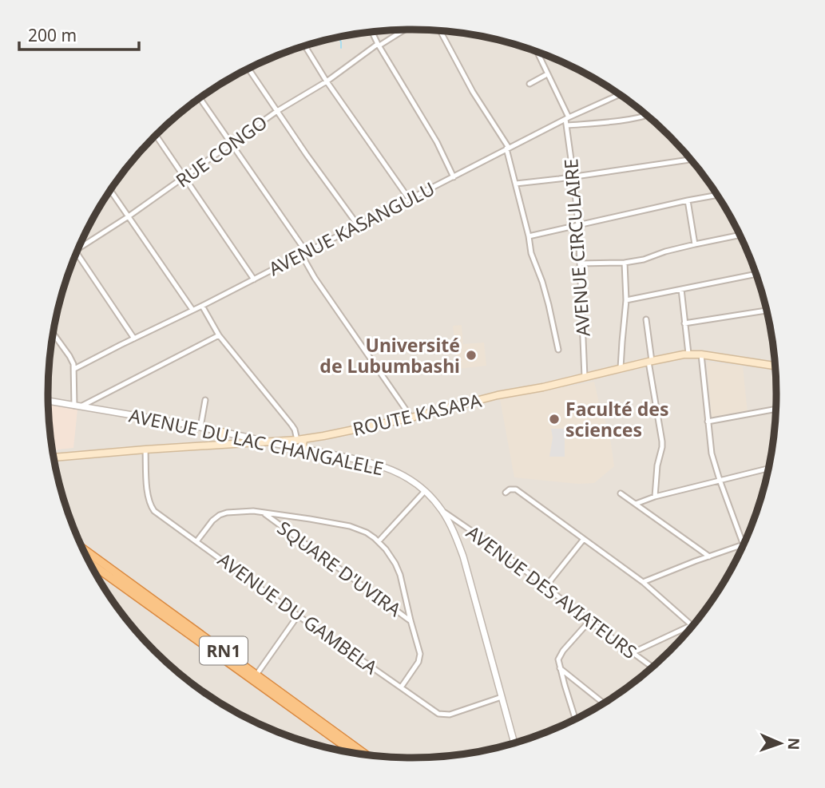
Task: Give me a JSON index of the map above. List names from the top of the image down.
{
  "streets": {
    "highway": ["RN1"],
    "main road": ["ROUTE KASAPA"],
    "street": [
      "RUE CONGO",
      "AVENUE KASANGULU",
      "AVENUE CIRCULAIRE",
      "AVENUE DU LAC CHANGALELE",
      "SQUARE D'UVIRA",
      "AVENUE DES AVIATEURS",
      "AVENUE DU GAMBELA"
    ]
  },
  "crossings": [
    ["AVENUE KASANGULU", "AVENUE CIRCULAIRE"],
    ["AVENUE CIRCULAIRE", "ROUTE KASAPA"],
    ["ROUTE KASAPA", "AVENUE DU LAC CHANGALELE"],
    ["ROUTE KASAPA", "AVENUE DU GAMBELA"],
    ["AVENUE DU LAC CHANGALELE", "AVENUE DES AVIATEURS"],
    ["AVENUE DU LAC CHANGALELE", "AVENUE DU GAMBELA"]
  ],
  "places": ["Université de Lubumbashi", "Faculté des sciences"],
  "scale_bar": "200 m",
  "north": "right"
}
